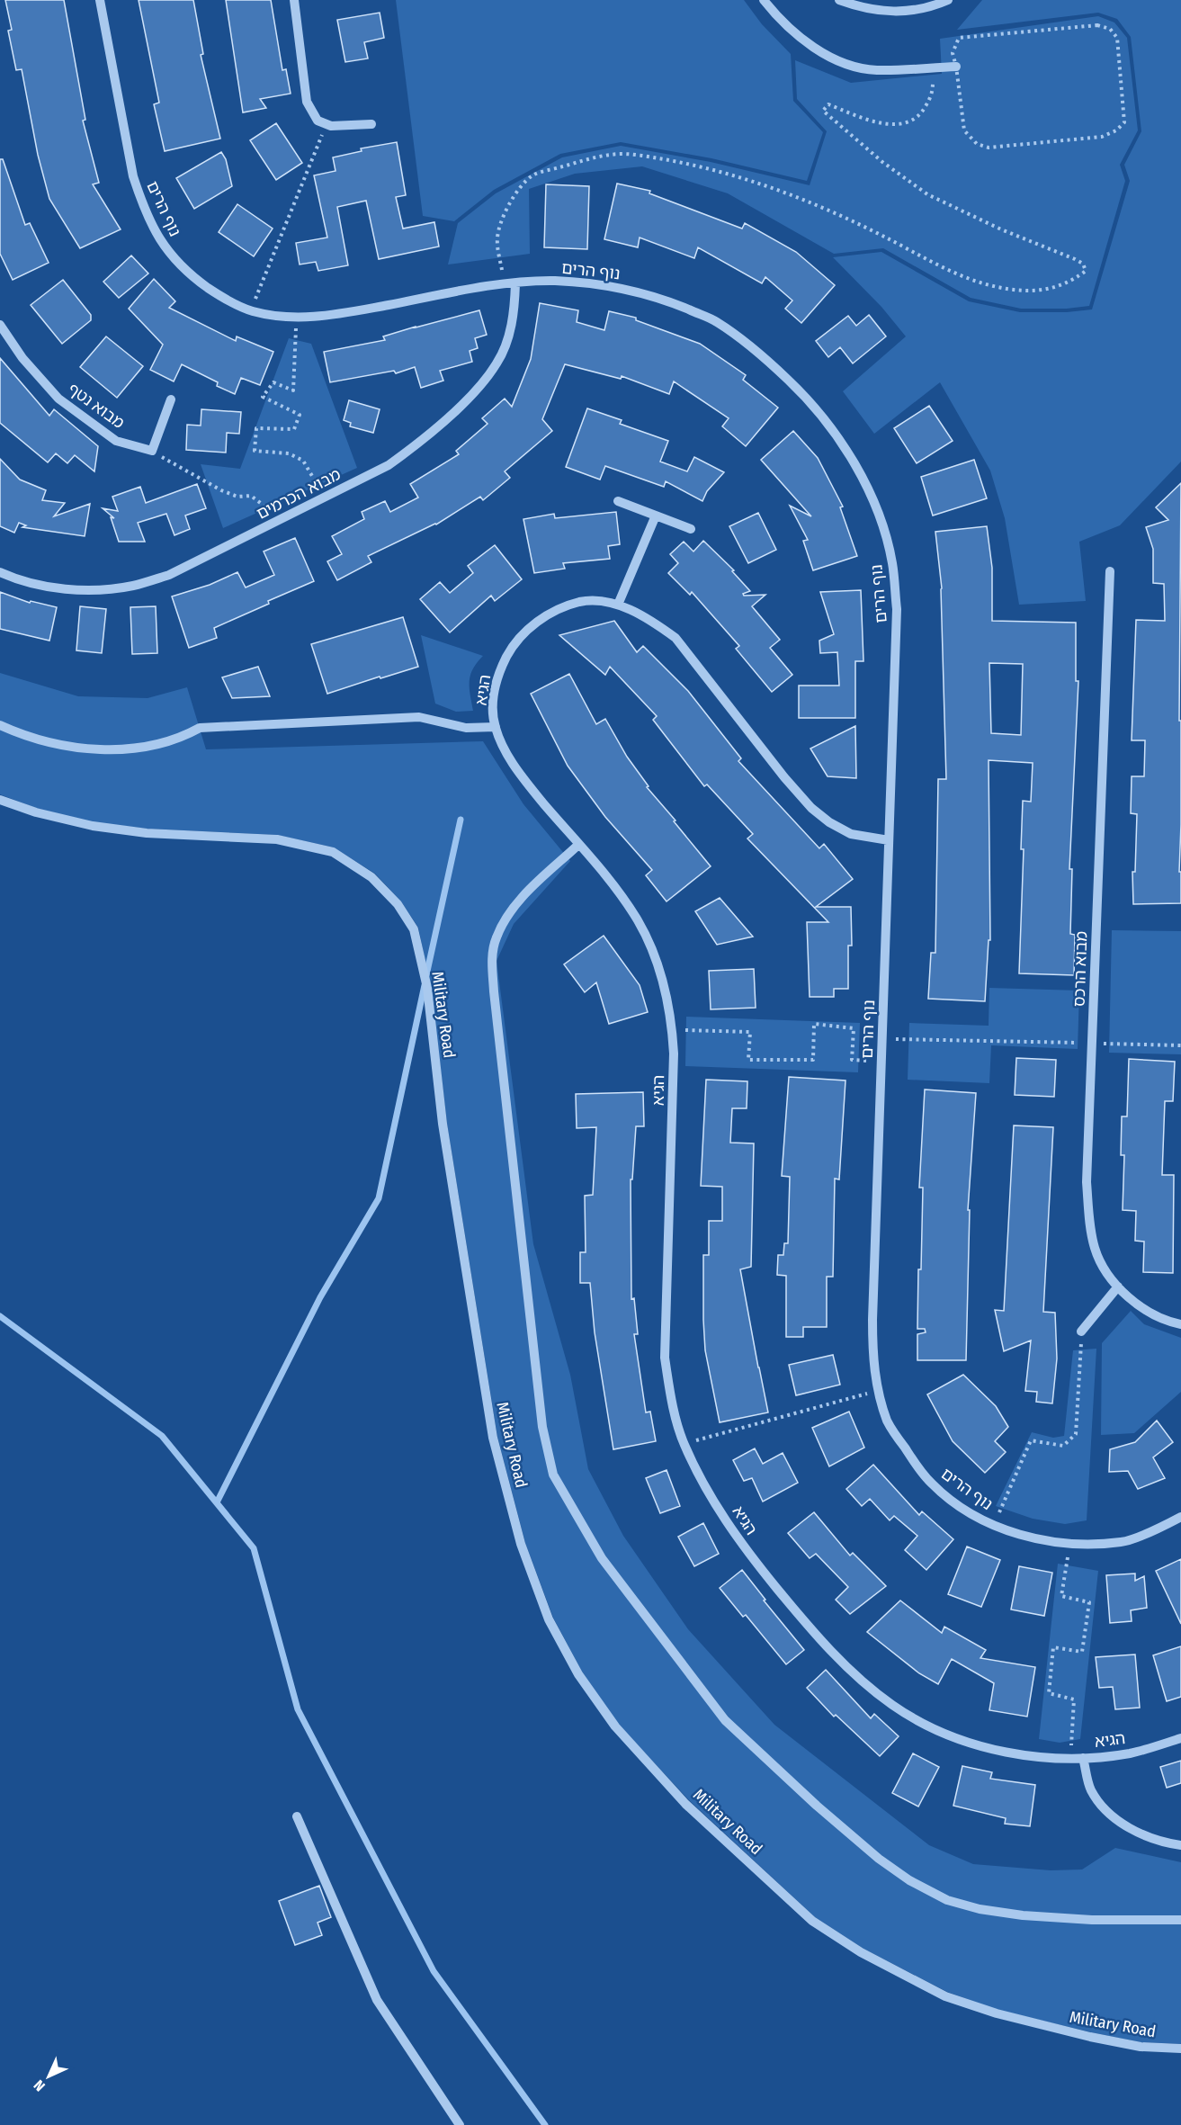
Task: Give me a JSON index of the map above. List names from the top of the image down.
{
  "streets": {
    "street": [
      "נוף הרים",
      "מבוא נטף",
      "מבוא הכרמים",
      "הגיא",
      "מבוא הרכס",
      "Military Road"
    ]
  },
  "crossings": [
    ["נוף הרים", "מבוא הכרמים"],
    ["נוף הרים", "הגיא"]
  ],
  "north": "bottom left"
}
